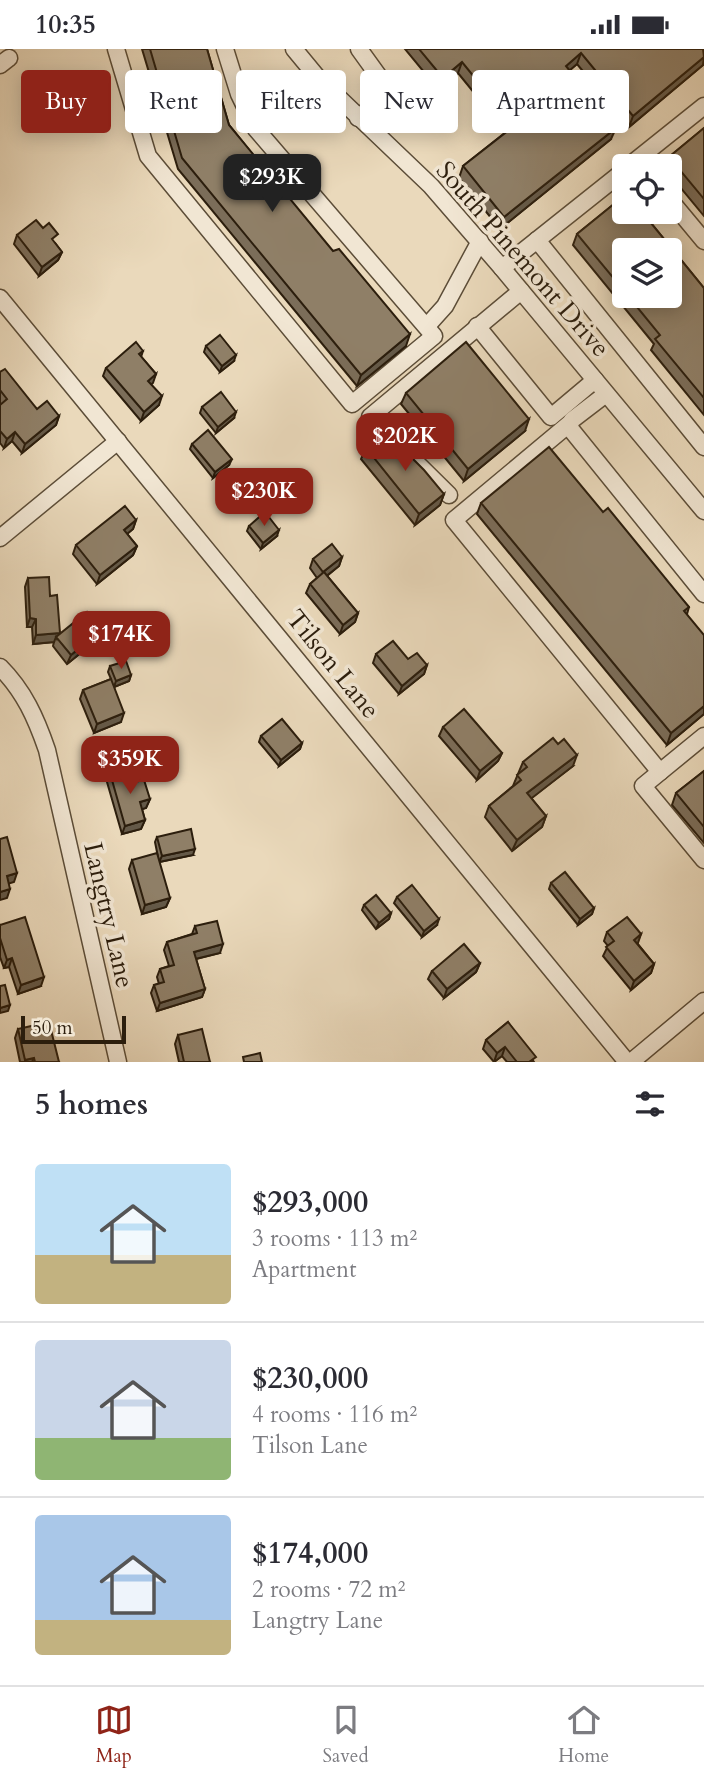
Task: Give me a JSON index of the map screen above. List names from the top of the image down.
{
  "streets": {
    "street": ["South Pinemont Drive", "Tilson Lane", "Langtry Lane"]
  },
  "scale_bar": "50 m",
  "page": {
    "status": "10:35",
    "chip": [
      "Buy",
      "Rent",
      "Filters",
      "New",
      "Apartment"
    ],
    "price": [
      "$293K",
      "$202K",
      "$230K",
      "$174K",
      "$359K"
    ],
    "scale": "50 m",
    "heading": "5 homes",
    "list": [
      {
        "name": "$293,000",
        "note": "3 rooms · 113 m² · Apartment"
      },
      {
        "name": "$230,000",
        "note": "4 rooms · 116 m² · Tilson Lane"
      },
      {
        "name": "$174,000",
        "note": "2 rooms · 72 m² · Langtry Lane"
      }
    ],
    "tabs": ["Map", "Saved", "Home"]
  }
}
